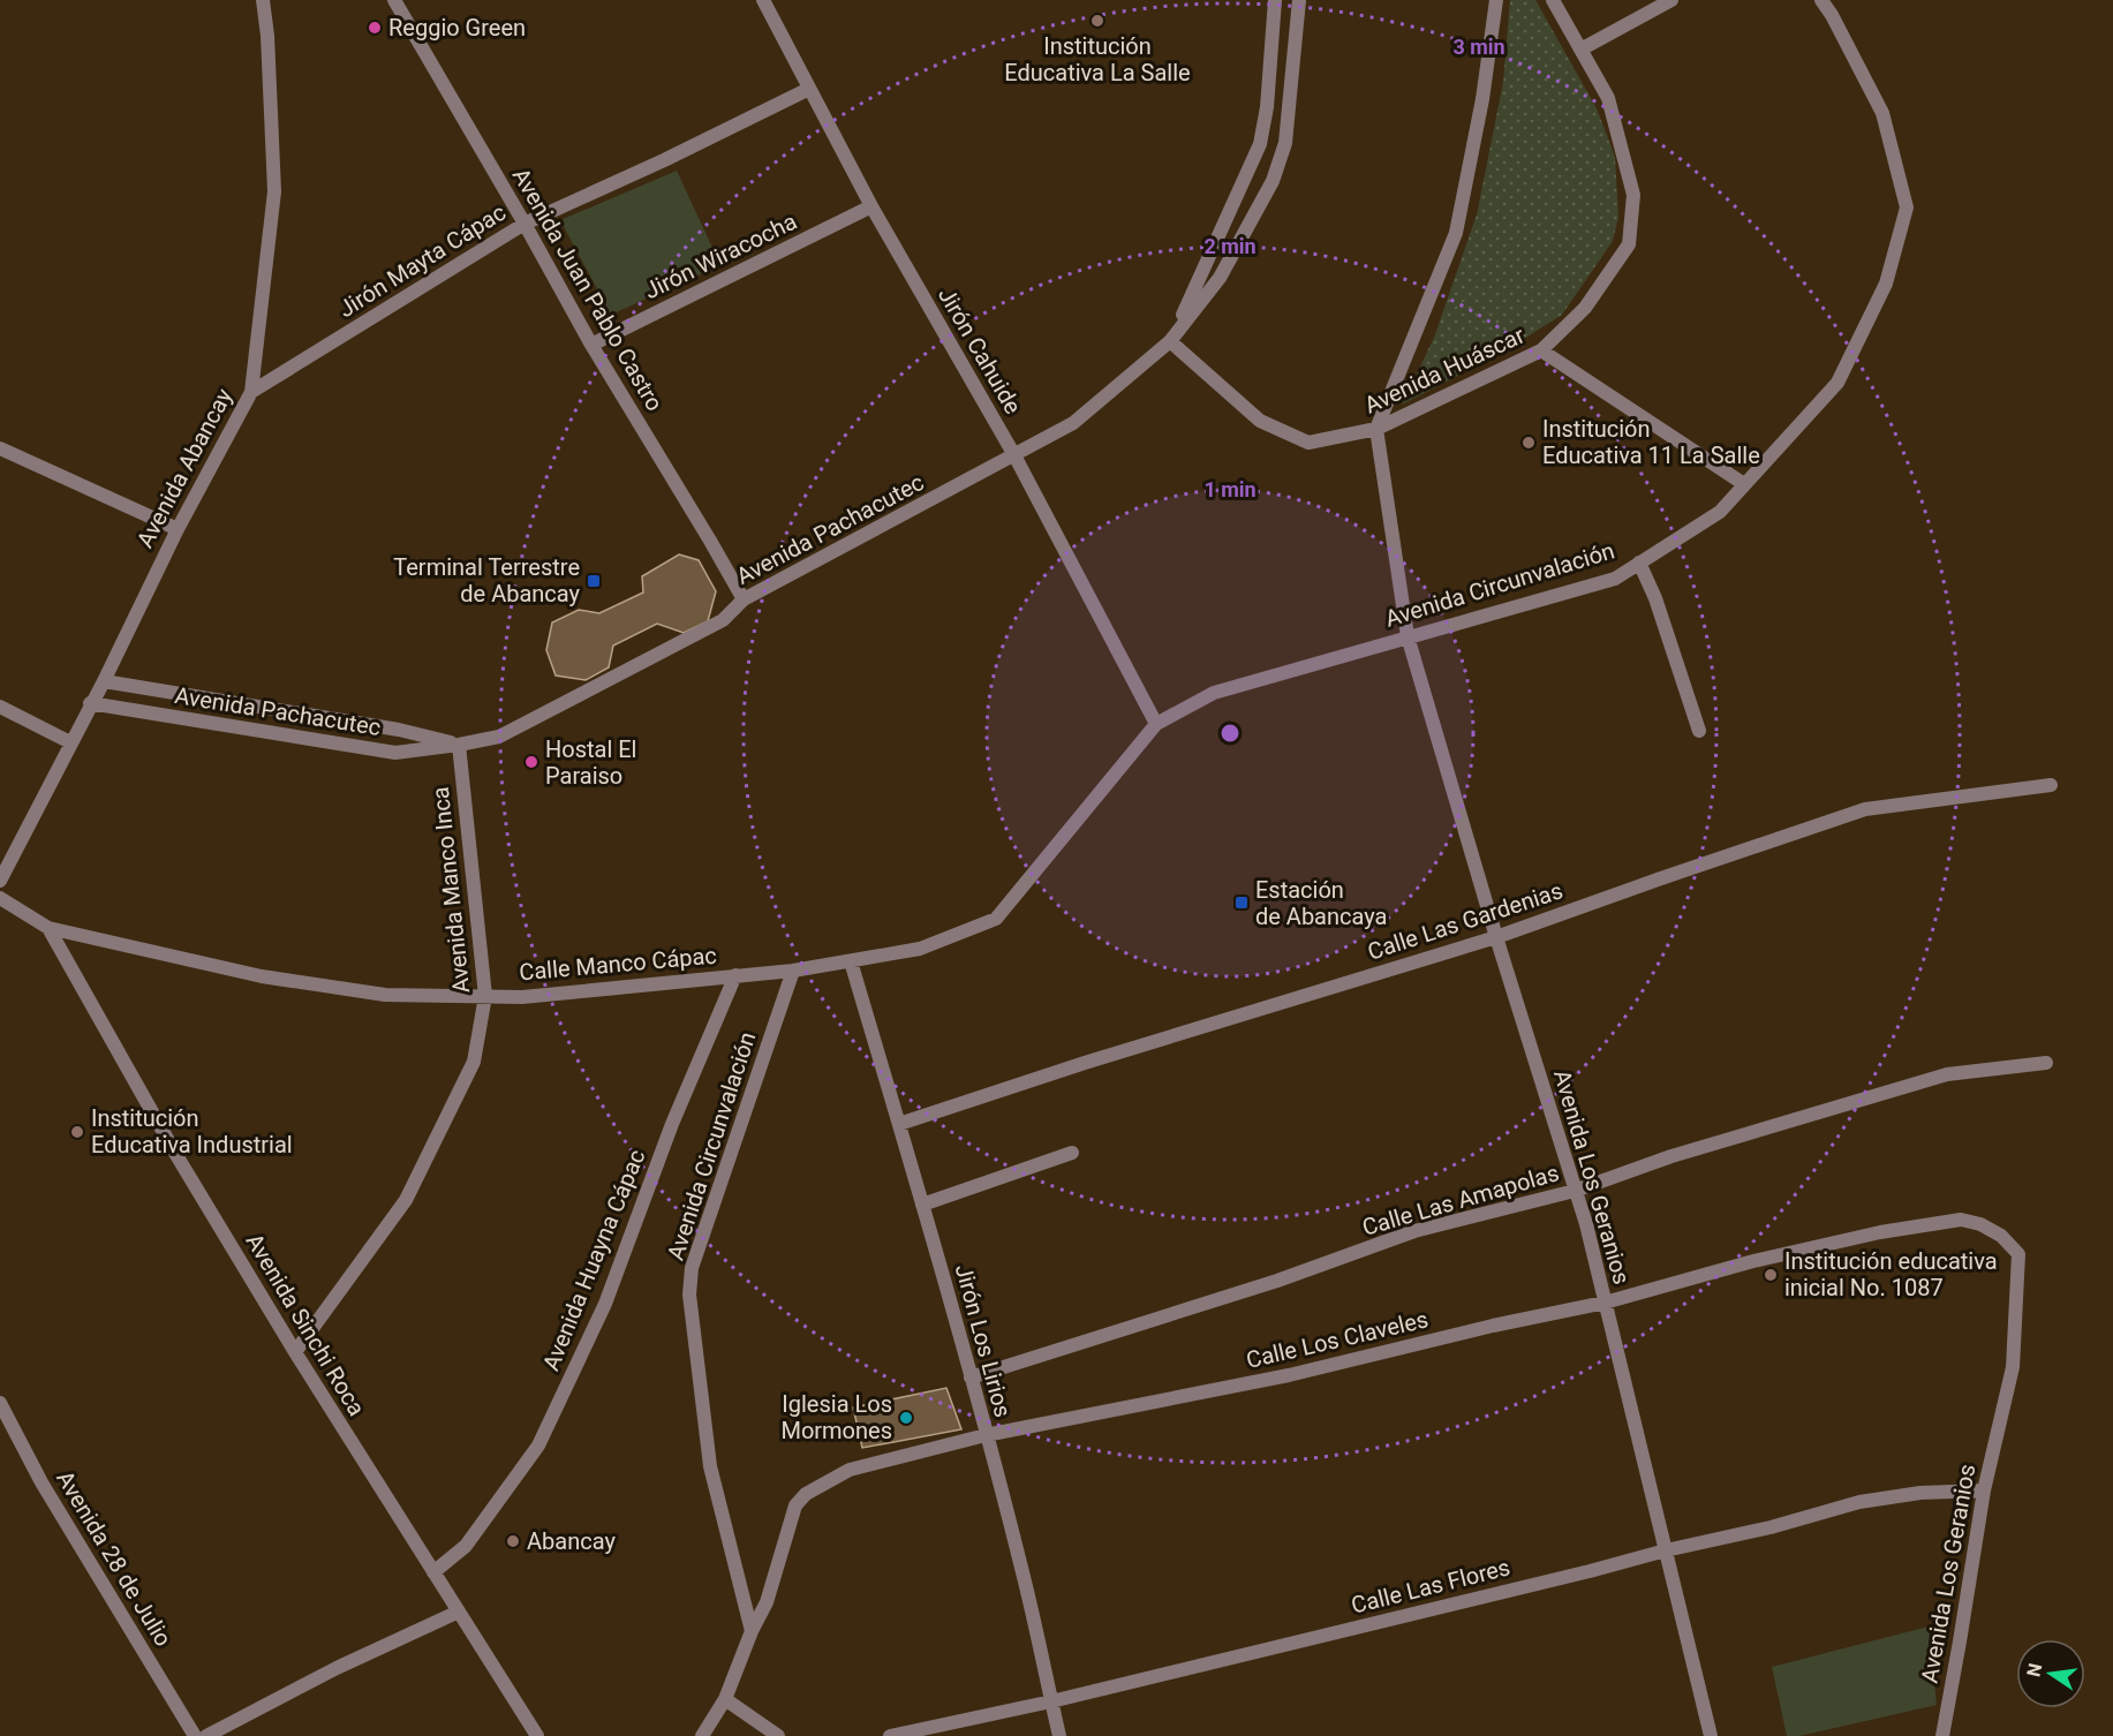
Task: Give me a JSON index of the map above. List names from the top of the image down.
{
  "streets": {
    "street": [
      "Jirón Wiracocha",
      "Jirón Mayta Cápac",
      "Avenida Juan Pablo Castro",
      "Jirón Cahuide",
      "Avenida Huáscar",
      "Avenida Abancay",
      "Avenida Pachacutec",
      "Avenida Circunvalación",
      "Avenida Manco Inca",
      "Calle Las Gardenias",
      "Calle Manco Cápac",
      "Avenida Los Geranios",
      "Calle Las Amapolas",
      "Avenida Huayna Cápac",
      "Avenida Sinchi Roca",
      "Calle Los Claveles",
      "Jirón Los Lirios",
      "Avenida 28 de Julio",
      "Calle Las Flores"
    ]
  },
  "crossings": [
    ["Jirón Wiracocha", "Avenida Juan Pablo Castro"],
    ["Jirón Wiracocha", "Jirón Cahuide"],
    ["Jirón Mayta Cápac", "Avenida Juan Pablo Castro"],
    ["Jirón Mayta Cápac", "Jirón Cahuide"],
    ["Jirón Mayta Cápac", "Avenida Abancay"],
    ["Avenida Juan Pablo Castro", "Avenida Pachacutec"],
    ["Jirón Cahuide", "Avenida Pachacutec"],
    ["Jirón Cahuide", "Avenida Circunvalación"],
    ["Jirón Cahuide", "Calle Manco Cápac"],
    ["Avenida Huáscar", "Avenida Pachacutec"],
    ["Avenida Huáscar", "Avenida Los Geranios"],
    ["Avenida Abancay", "Avenida Pachacutec"],
    ["Avenida Pachacutec", "Avenida Manco Inca"],
    ["Avenida Circunvalación", "Calle Manco Cápac"],
    ["Avenida Circunvalación", "Avenida Los Geranios"],
    ["Avenida Circunvalación", "Calle Los Claveles"],
    ["Avenida Manco Inca", "Calle Manco Cápac"],
    ["Avenida Manco Inca", "Avenida Sinchi Roca"],
    ["Calle Las Gardenias", "Avenida Los Geranios"],
    ["Calle Las Gardenias", "Jirón Los Lirios"],
    ["Calle Manco Cápac", "Avenida Huayna Cápac"],
    ["Calle Manco Cápac", "Avenida Sinchi Roca"],
    ["Calle Manco Cápac", "Jirón Los Lirios"],
    ["Avenida Los Geranios", "Calle Las Amapolas"],
    ["Avenida Los Geranios", "Calle Los Claveles"],
    ["Avenida Los Geranios", "Calle Las Flores"],
    ["Calle Las Amapolas", "Jirón Los Lirios"],
    ["Avenida Huayna Cápac", "Avenida Sinchi Roca"],
    ["Calle Los Claveles", "Jirón Los Lirios"],
    ["Jirón Los Lirios", "Calle Las Flores"]
  ],
  "places": {
    "other": [
      "Institución Educativa La Salle",
      "Reggio Green",
      "Institución Educativa 11 La Salle",
      "Hostal El Paraiso",
      "Institución Educativa Industrial",
      "Institución educativa inicial No. 1087",
      "Iglesia Los Mormones",
      "Abancay"
    ],
    "transit": ["Terminal Terrestre de Abancay", "Estación de Abancaya"]
  },
  "north": "left",
  "rings": ["3 min", "2 min", "1 min"]
}
